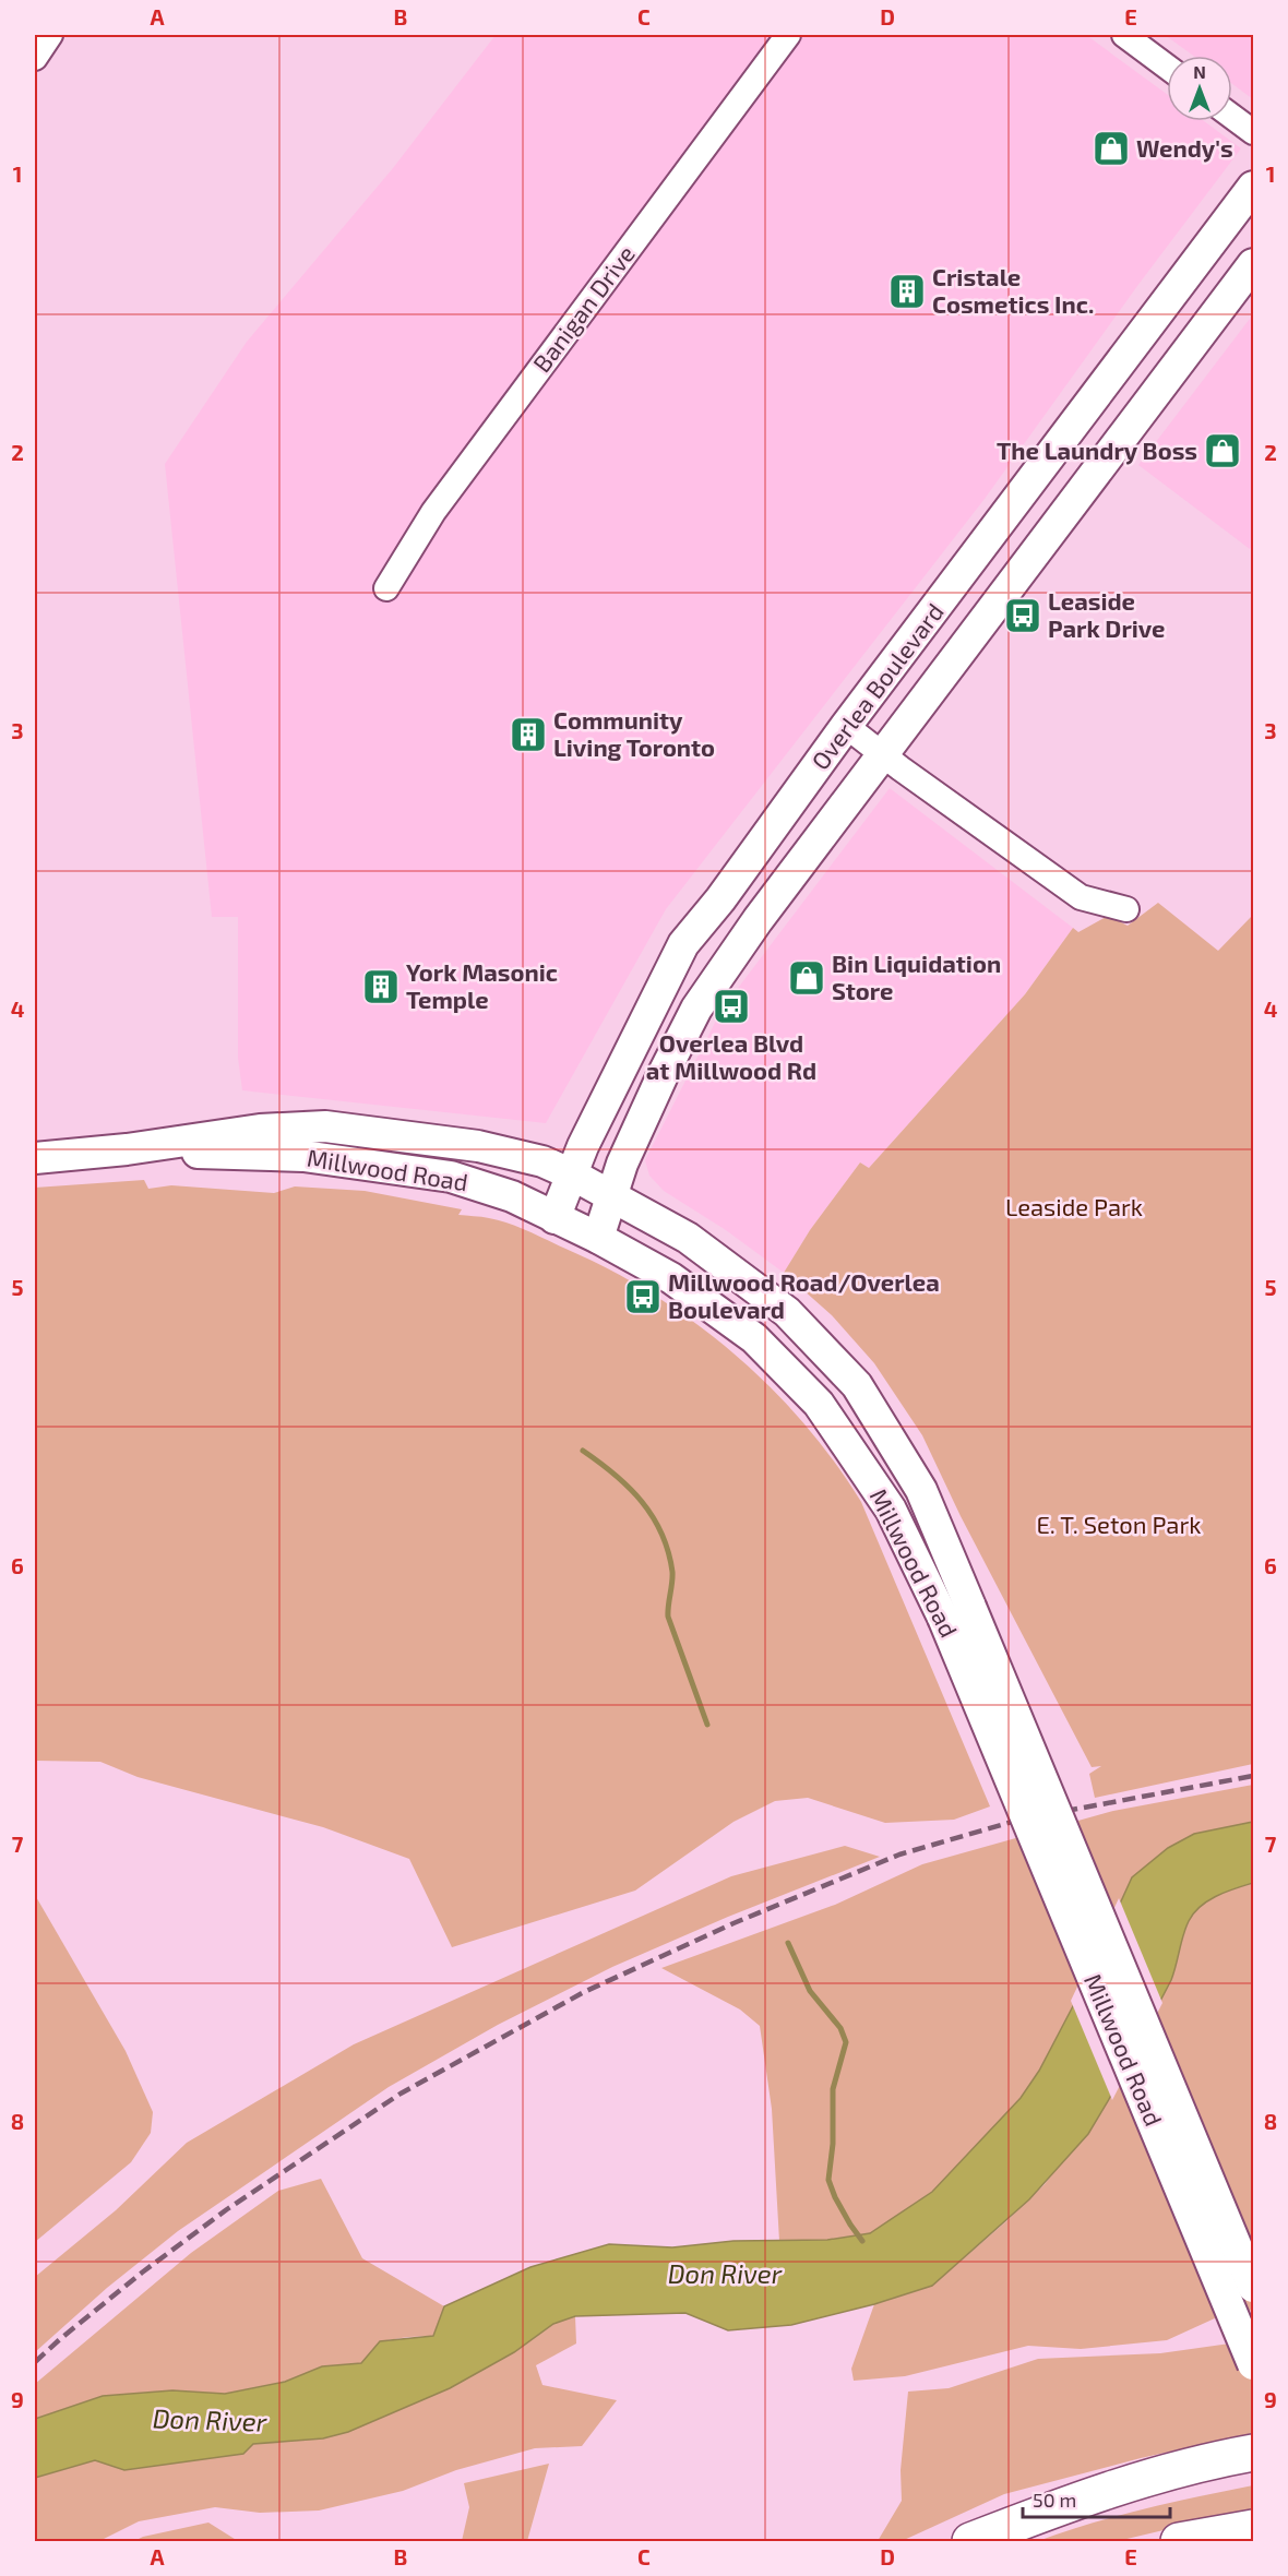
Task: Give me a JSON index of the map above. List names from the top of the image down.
{
  "streets": {
    "main road": ["Overlea Boulevard", "Millwood Road"],
    "street": ["Banigan Drive"]
  },
  "crossings": [
    ["Overlea Boulevard", "Millwood Road"]
  ],
  "water": ["Don River"],
  "parks": ["Leaside Park", "E. T. Seton Park"],
  "places": {
    "shop": ["Wendy's", "The Laundry Boss", "Bin Liquidation Store"],
    "building": ["Cristale Cosmetics Inc.", "Community Living Toronto", "York Masonic Temple"],
    "bus stop": ["Leaside Park Drive", "Overlea Blvd at Millwood Rd", "Millwood Road/Overlea Boulevard"]
  },
  "scale_bar": "50 m",
  "north": "top",
  "grid": {
    "columns": [
      "A",
      "B",
      "C",
      "D",
      "E"
    ],
    "rows": [
      "1",
      "2",
      "3",
      "4",
      "5",
      "6",
      "7",
      "8",
      "9"
    ]
  }
}
